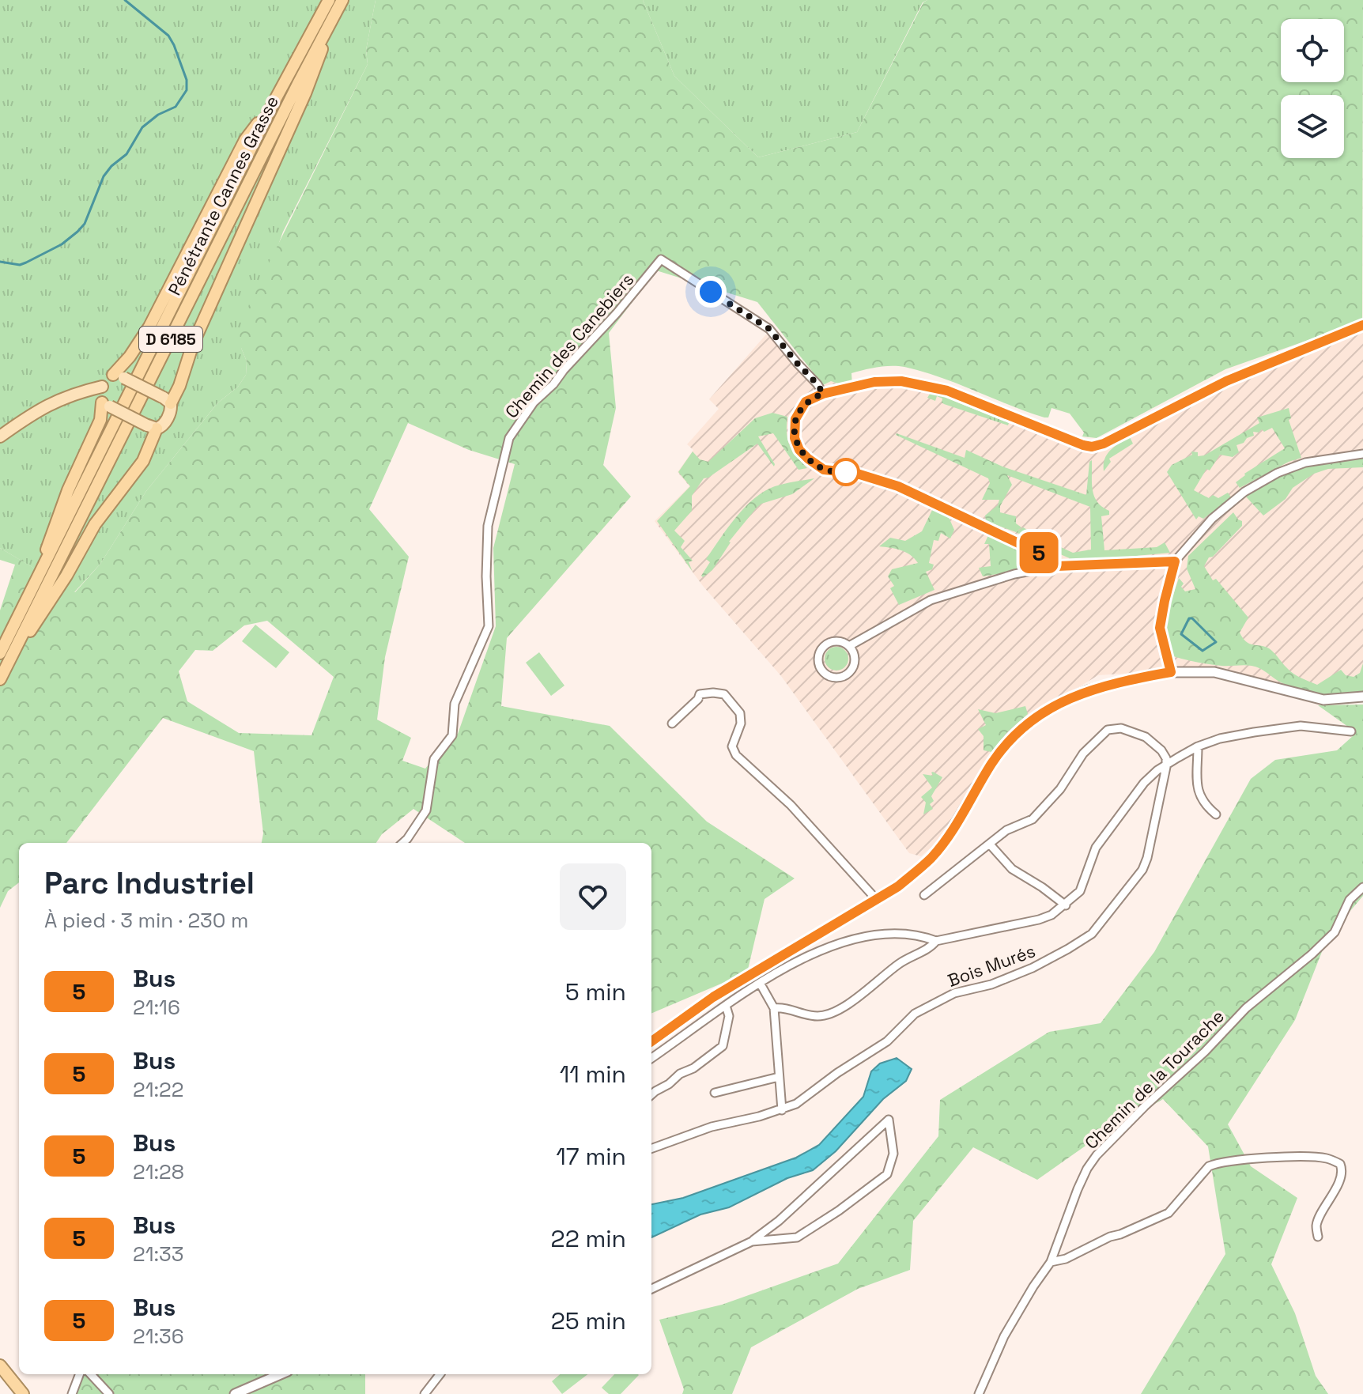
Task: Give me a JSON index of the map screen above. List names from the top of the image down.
{
  "streets": {
    "highway": ["Pénétrante Cannes Grasse", "D 6185"],
    "street": ["Chemin des Canebiers", "Bois Murés", "Chemin de la Tourache"]
  },
  "lines": ["bus line 5"],
  "page": {
    "on_map": "5",
    "heading": ["Parc Industriel", "À pied · 3 min · 230 m"],
    "list": [
      {
        "mark": "5",
        "name": "Bus",
        "note": "21:16",
        "value": "5 min"
      },
      {
        "mark": "5",
        "name": "Bus",
        "note": "21:22",
        "value": "11 min"
      },
      {
        "mark": "5",
        "name": "Bus",
        "note": "21:28",
        "value": "17 min"
      },
      {
        "mark": "5",
        "name": "Bus",
        "note": "21:33",
        "value": "22 min"
      },
      {
        "mark": "5",
        "name": "Bus",
        "note": "21:36",
        "value": "25 min"
      }
    ]
  }
}
